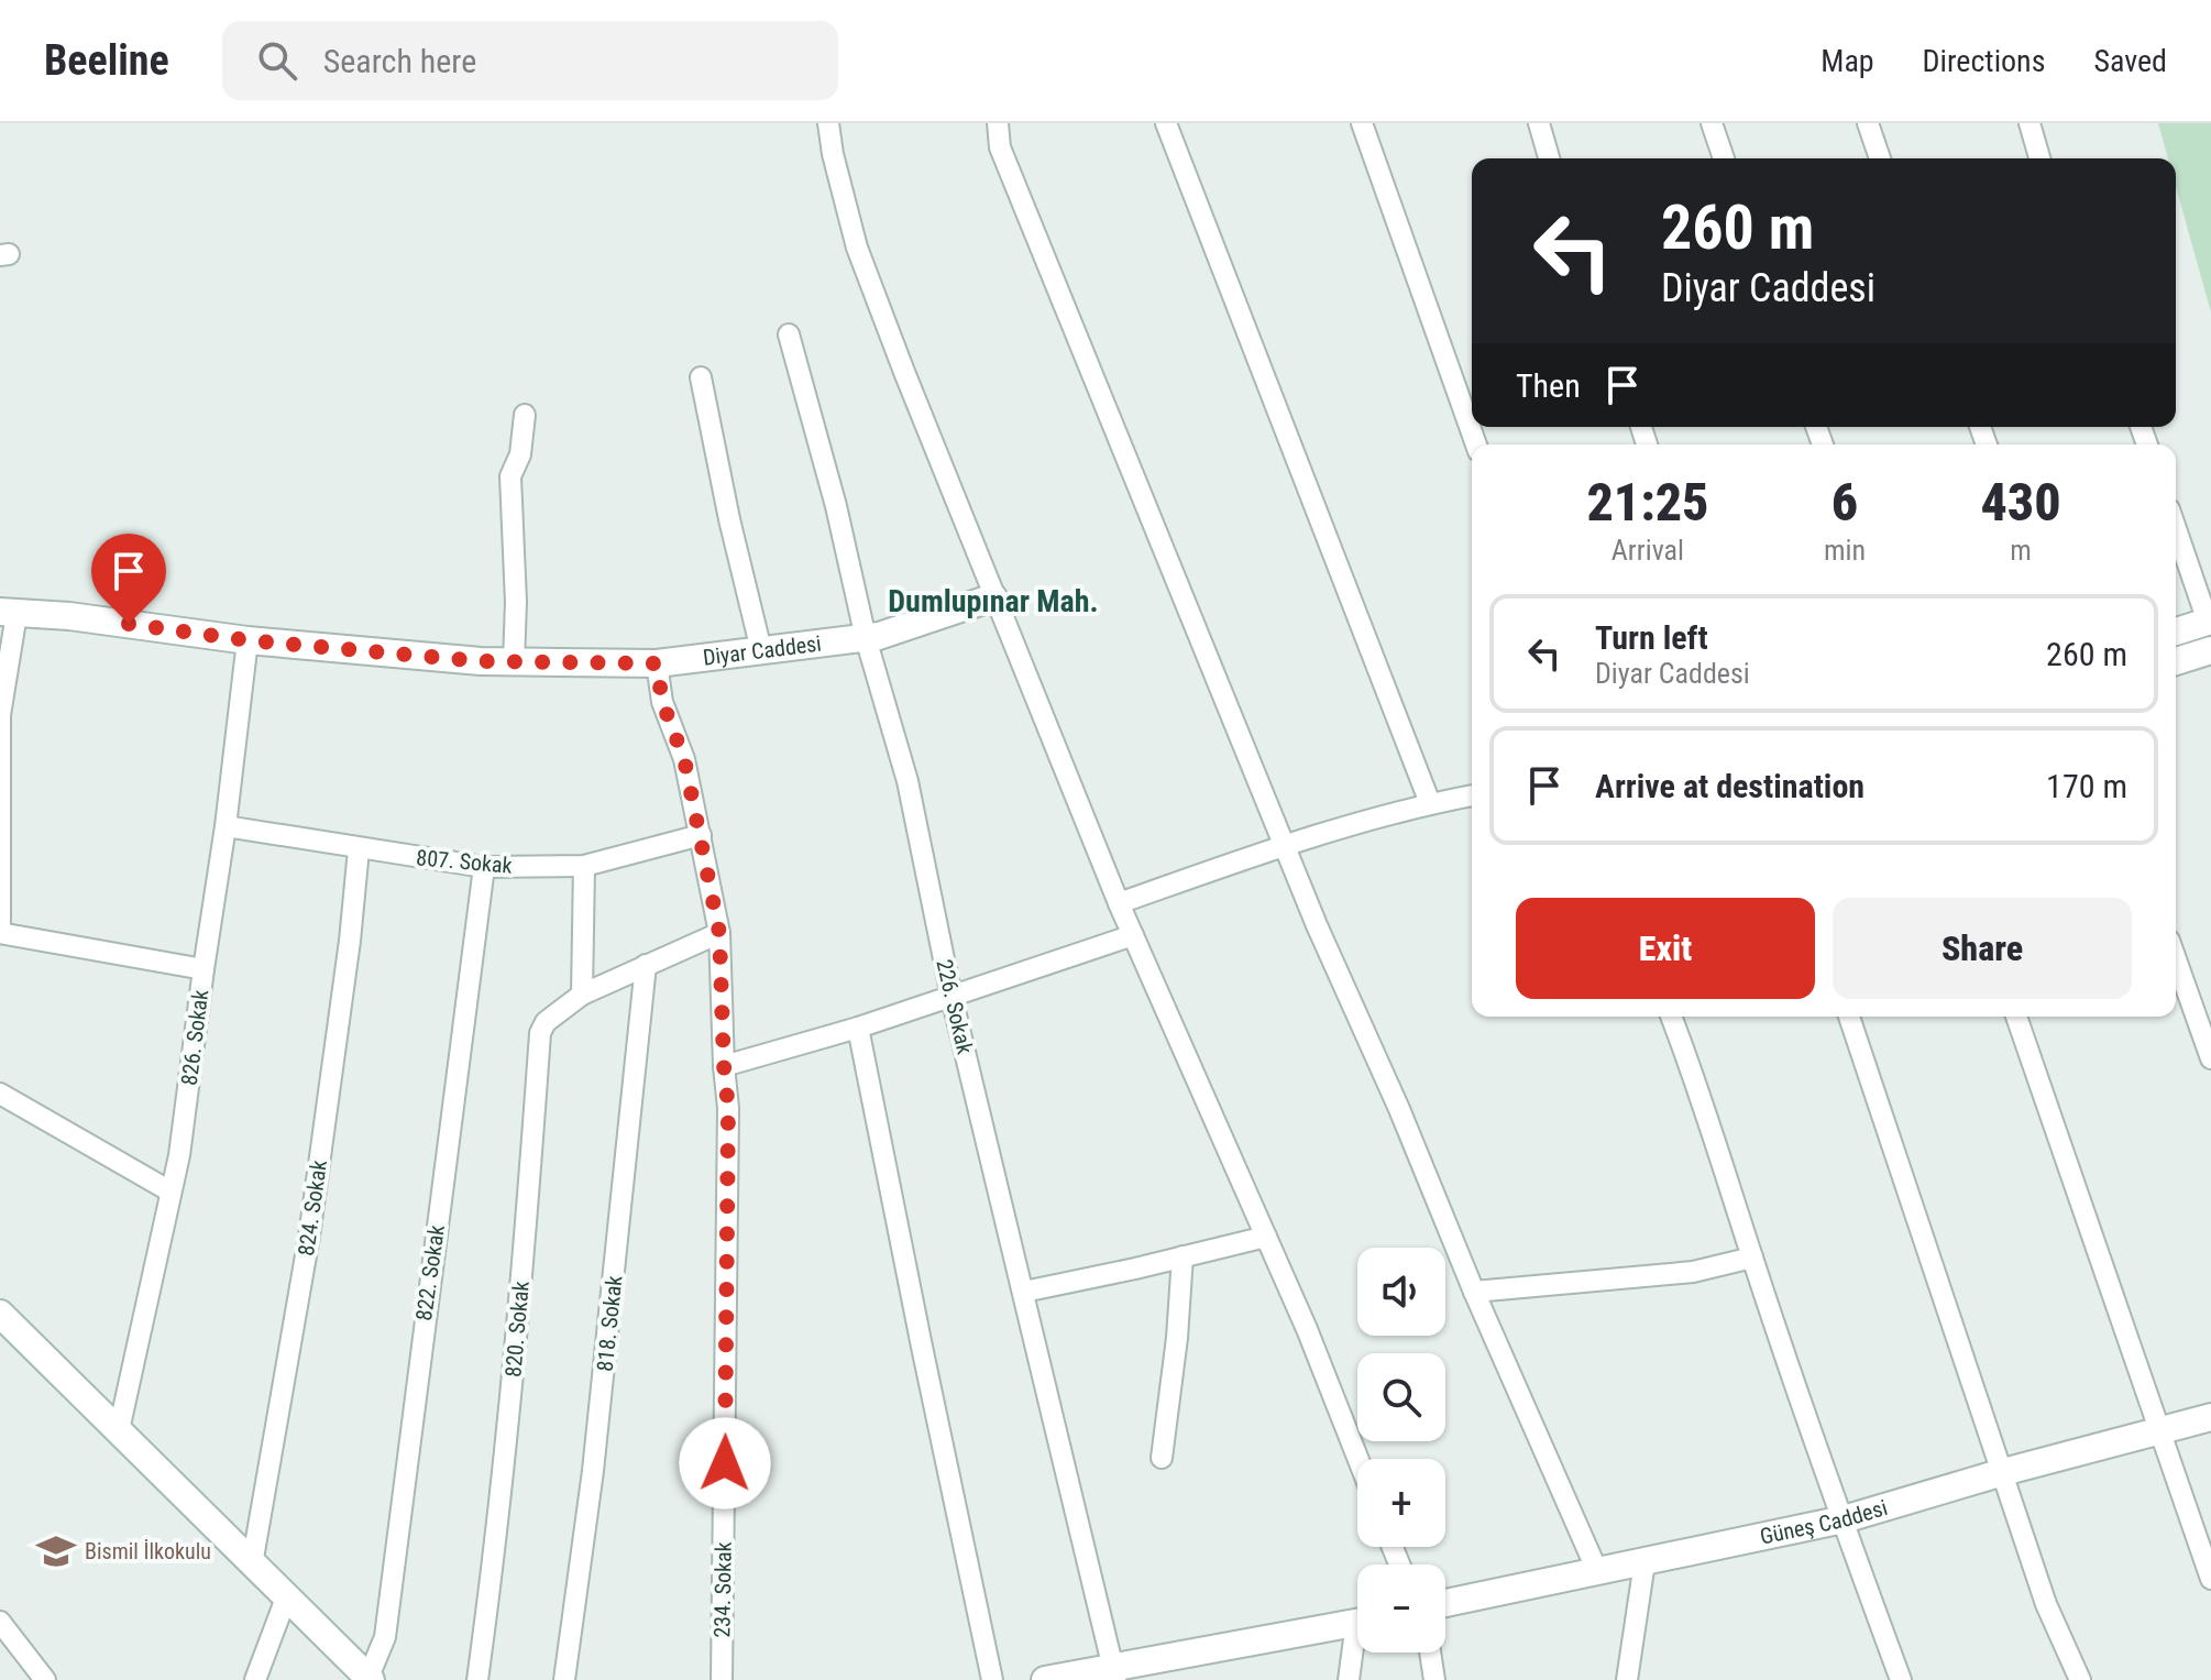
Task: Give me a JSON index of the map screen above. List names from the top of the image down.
{
  "streets": {
    "street": [
      "Diyar Caddesi",
      "807. Sokak",
      "226. Sokak",
      "826. Sokak",
      "824. Sokak",
      "822. Sokak",
      "818. Sokak",
      "820. Sokak",
      "Güneş Caddesi",
      "234. Sokak"
    ]
  },
  "crossings": [
    ["Diyar Caddesi", "226. Sokak"],
    ["Diyar Caddesi", "826. Sokak"],
    ["Diyar Caddesi", "234. Sokak"],
    ["807. Sokak", "826. Sokak"],
    ["807. Sokak", "824. Sokak"],
    ["807. Sokak", "822. Sokak"],
    ["807. Sokak", "234. Sokak"],
    ["818. Sokak", "820. Sokak"],
    ["820. Sokak", "234. Sokak"]
  ],
  "districts": ["Dumlupınar Mah."],
  "places": {
    "school or university": ["Bismil İlkokulu"]
  },
  "page": {
    "header": "Beeline",
    "search": "Search here",
    "nav": ["Map", "Directions", "Saved"],
    "turn": ["260 m", "Diyar Caddesi"],
    "then": "Then",
    "eta": [
      "21:25",
      "Arrival",
      "6",
      "min",
      "430",
      "m"
    ],
    "list": [
      {
        "name": "Turn left",
        "note": "Diyar Caddesi",
        "value": "260 m"
      },
      {
        "name": "Arrive at destination",
        "value": "170 m"
      }
    ],
    "buttons": ["Exit", "Share"],
    "map_buttons": ["+", "−"]
  }
}
